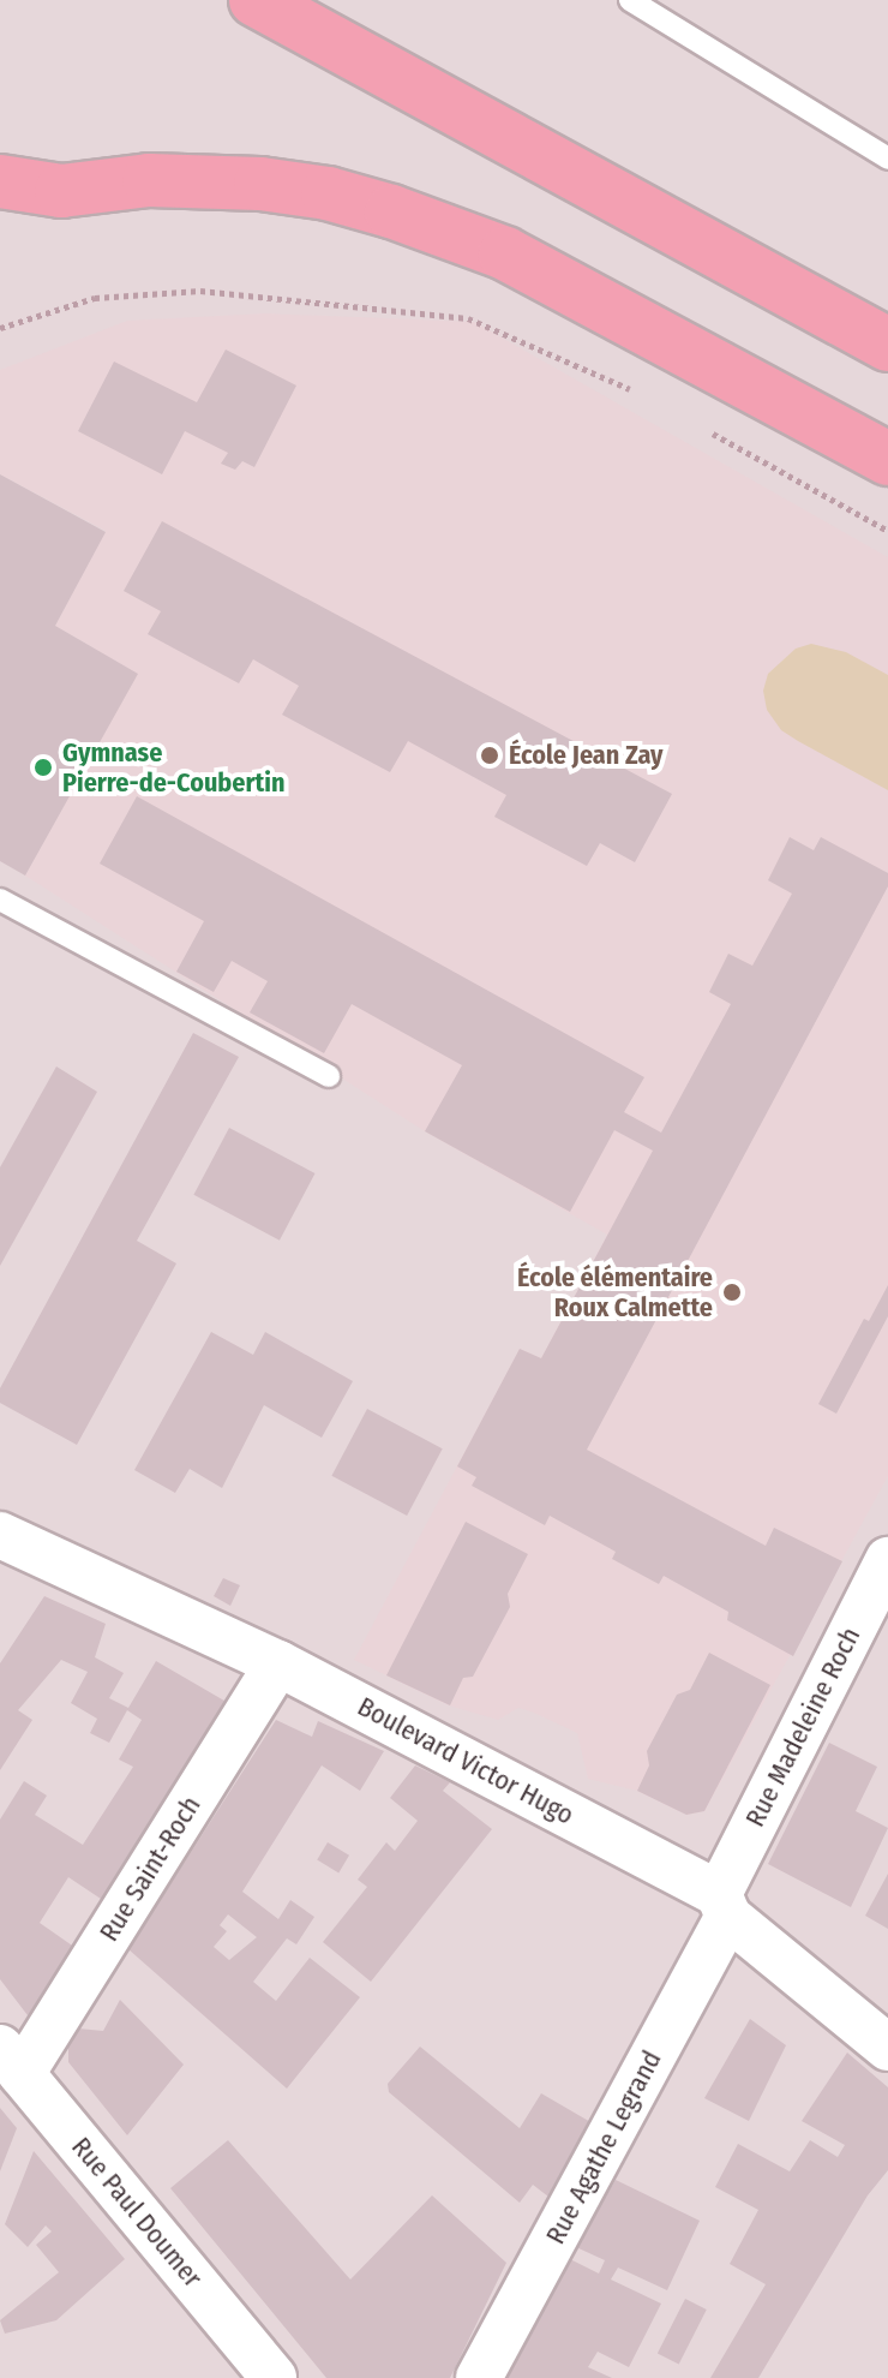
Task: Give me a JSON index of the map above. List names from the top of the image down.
{
  "streets": {
    "street": [
      "Rue Madeleine Roch",
      "Boulevard Victor Hugo",
      "Rue Saint-Roch",
      "Rue Agathe Legrand",
      "Rue Paul Doumer"
    ]
  },
  "crossings": [
    ["Rue Madeleine Roch", "Boulevard Victor Hugo"],
    ["Rue Madeleine Roch", "Rue Agathe Legrand"],
    ["Boulevard Victor Hugo", "Rue Saint-Roch"],
    ["Boulevard Victor Hugo", "Rue Agathe Legrand"],
    ["Rue Saint-Roch", "Rue Paul Doumer"]
  ],
  "places": ["École Jean Zay", "Gymnase Pierre-de-Coubertin", "École élémentaire Roux Calmette"]
}
